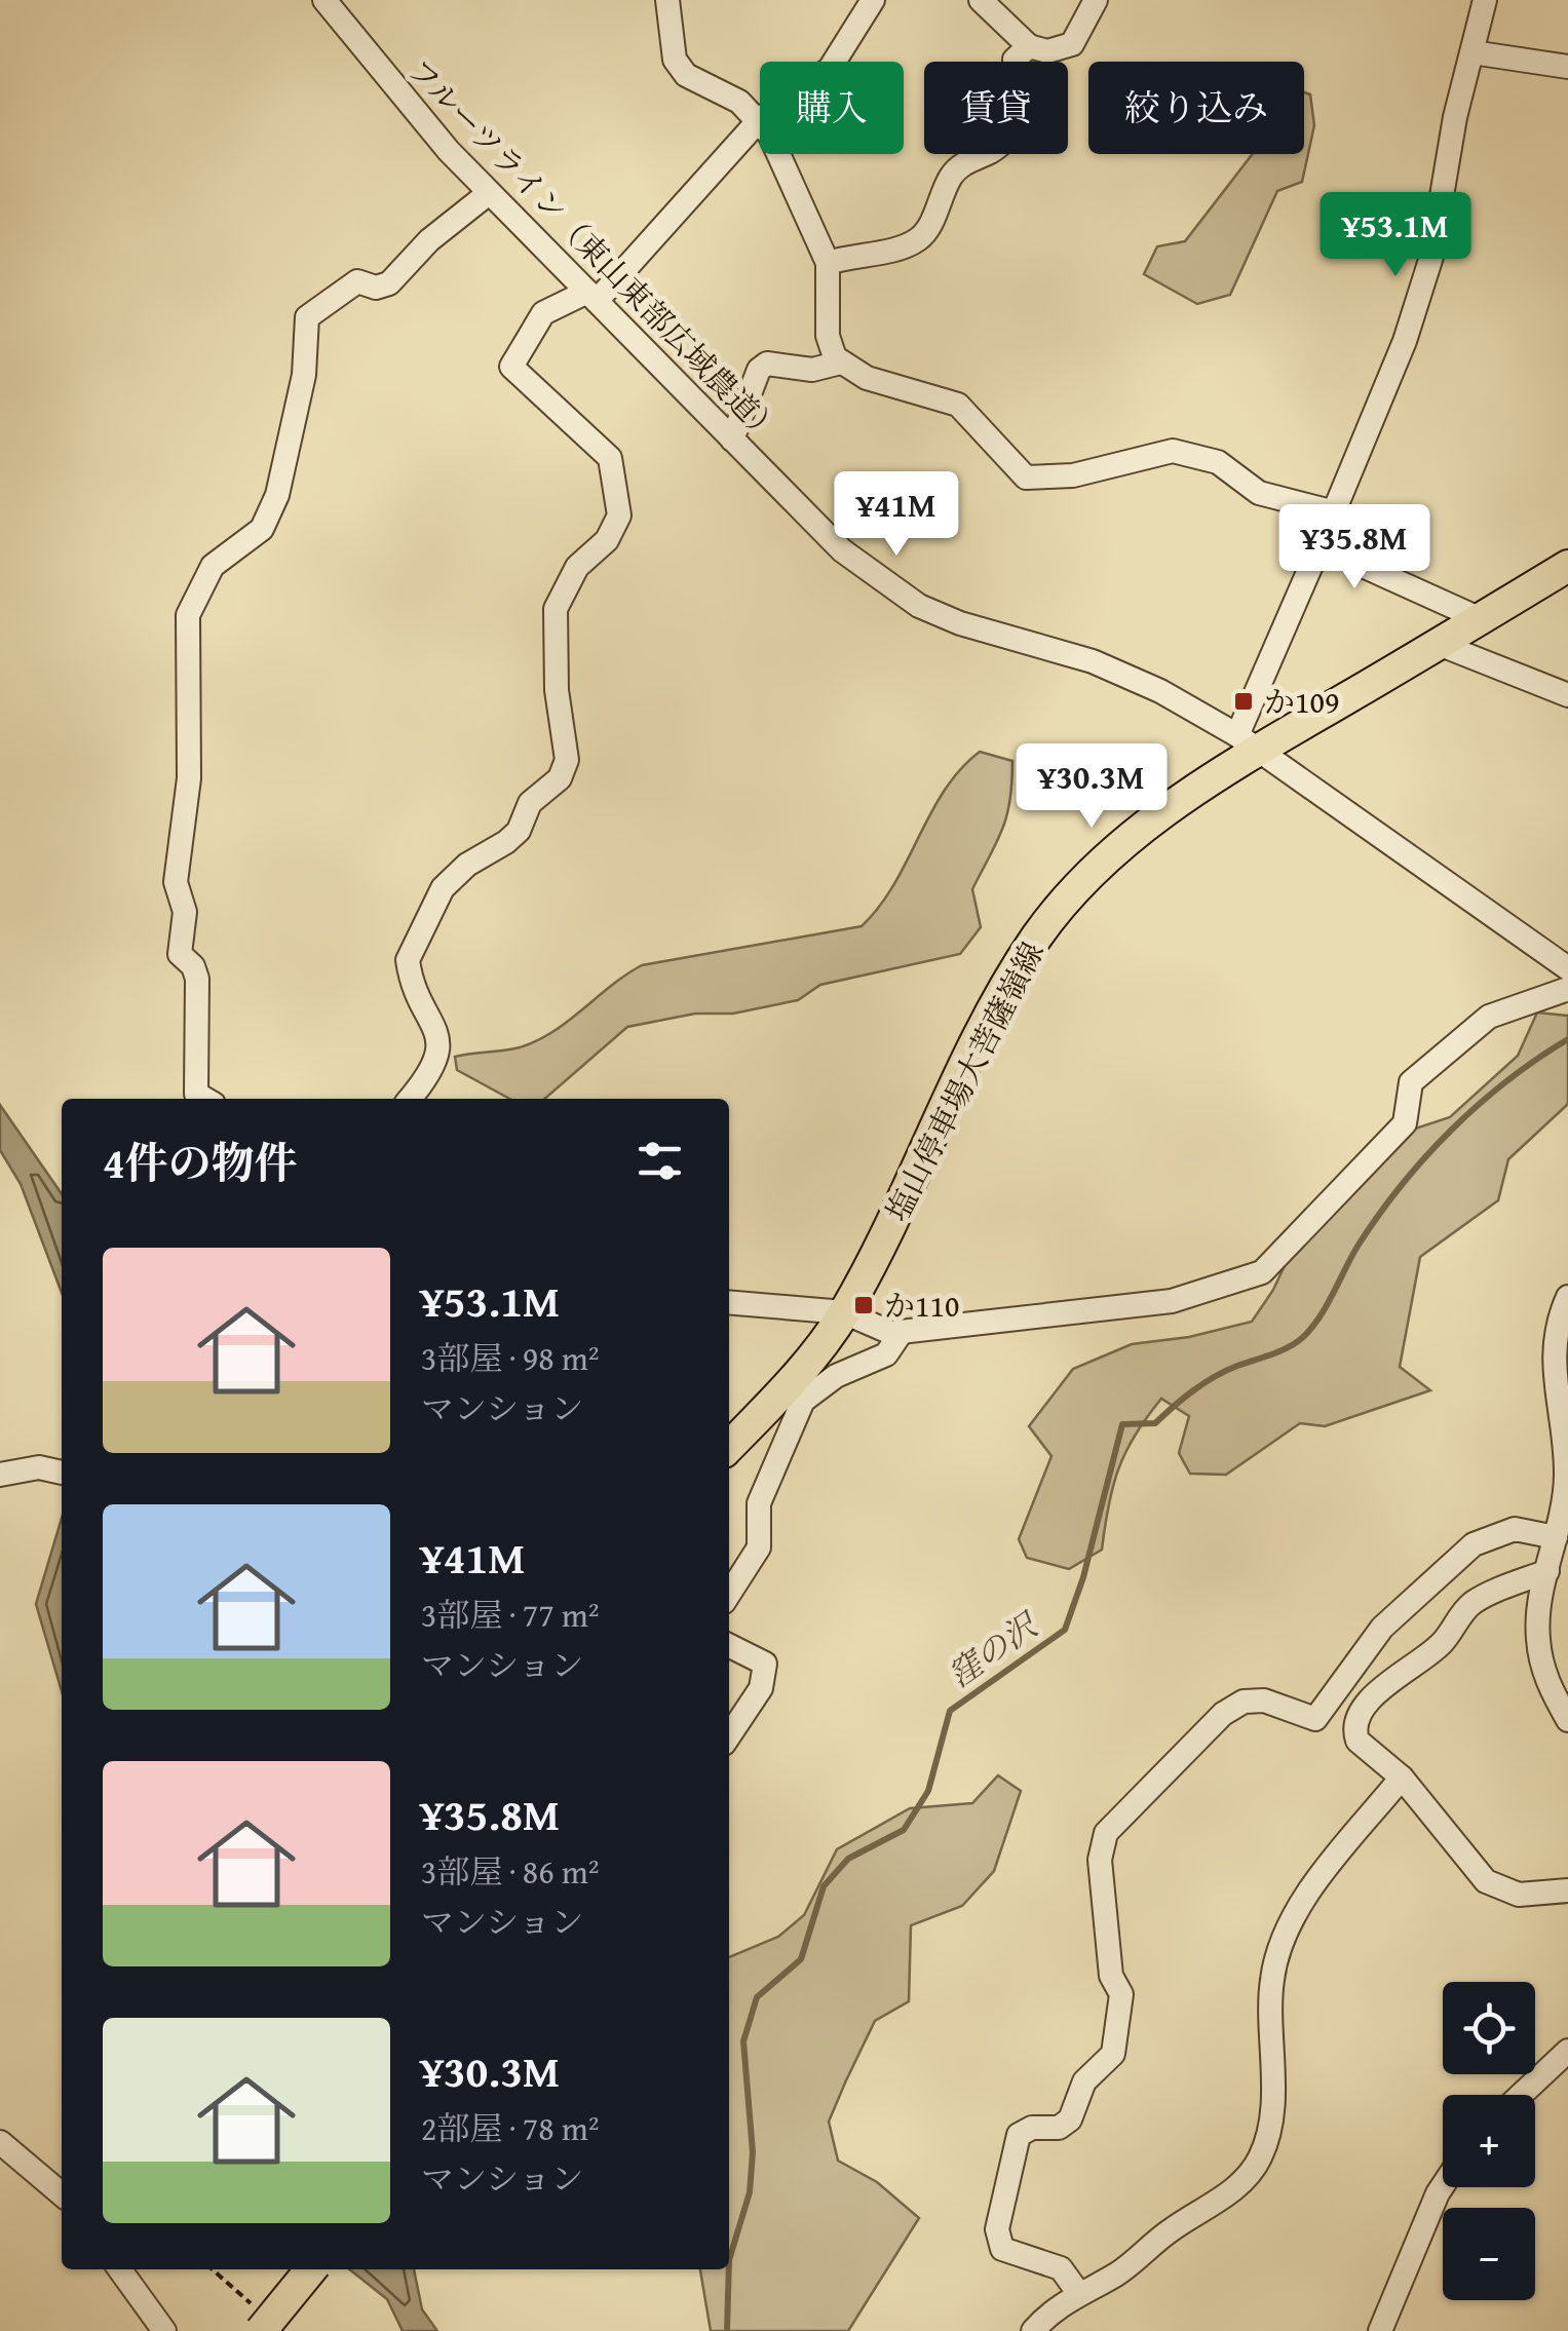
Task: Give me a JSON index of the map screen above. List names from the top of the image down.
{
  "streets": {
    "main road": ["塩山停車場大菩薩嶺線"],
    "street": ["フルーツライン（東山東部広域農道）"]
  },
  "crossings": [
    ["フルーツライン（東山東部広域農道）", "塩山停車場大菩薩嶺線"]
  ],
  "water": ["窪の沢"],
  "places": {
    "transit": ["か109", "か110"]
  },
  "page": {
    "chip": ["購入", "賃貸", "絞り込み"],
    "price": [
      "¥53.1M",
      "¥41M",
      "¥35.8M",
      "¥30.3M"
    ],
    "heading": "4件の物件",
    "list": [
      {
        "name": "¥53.1M",
        "note": "3部屋 · 98 m² · マンション"
      },
      {
        "name": "¥41M",
        "note": "3部屋 · 77 m² · マンション"
      },
      {
        "name": "¥35.8M",
        "note": "3部屋 · 86 m² · マンション"
      },
      {
        "name": "¥30.3M",
        "note": "2部屋 · 78 m² · マンション"
      }
    ],
    "map_buttons": ["+", "−"]
  }
}
